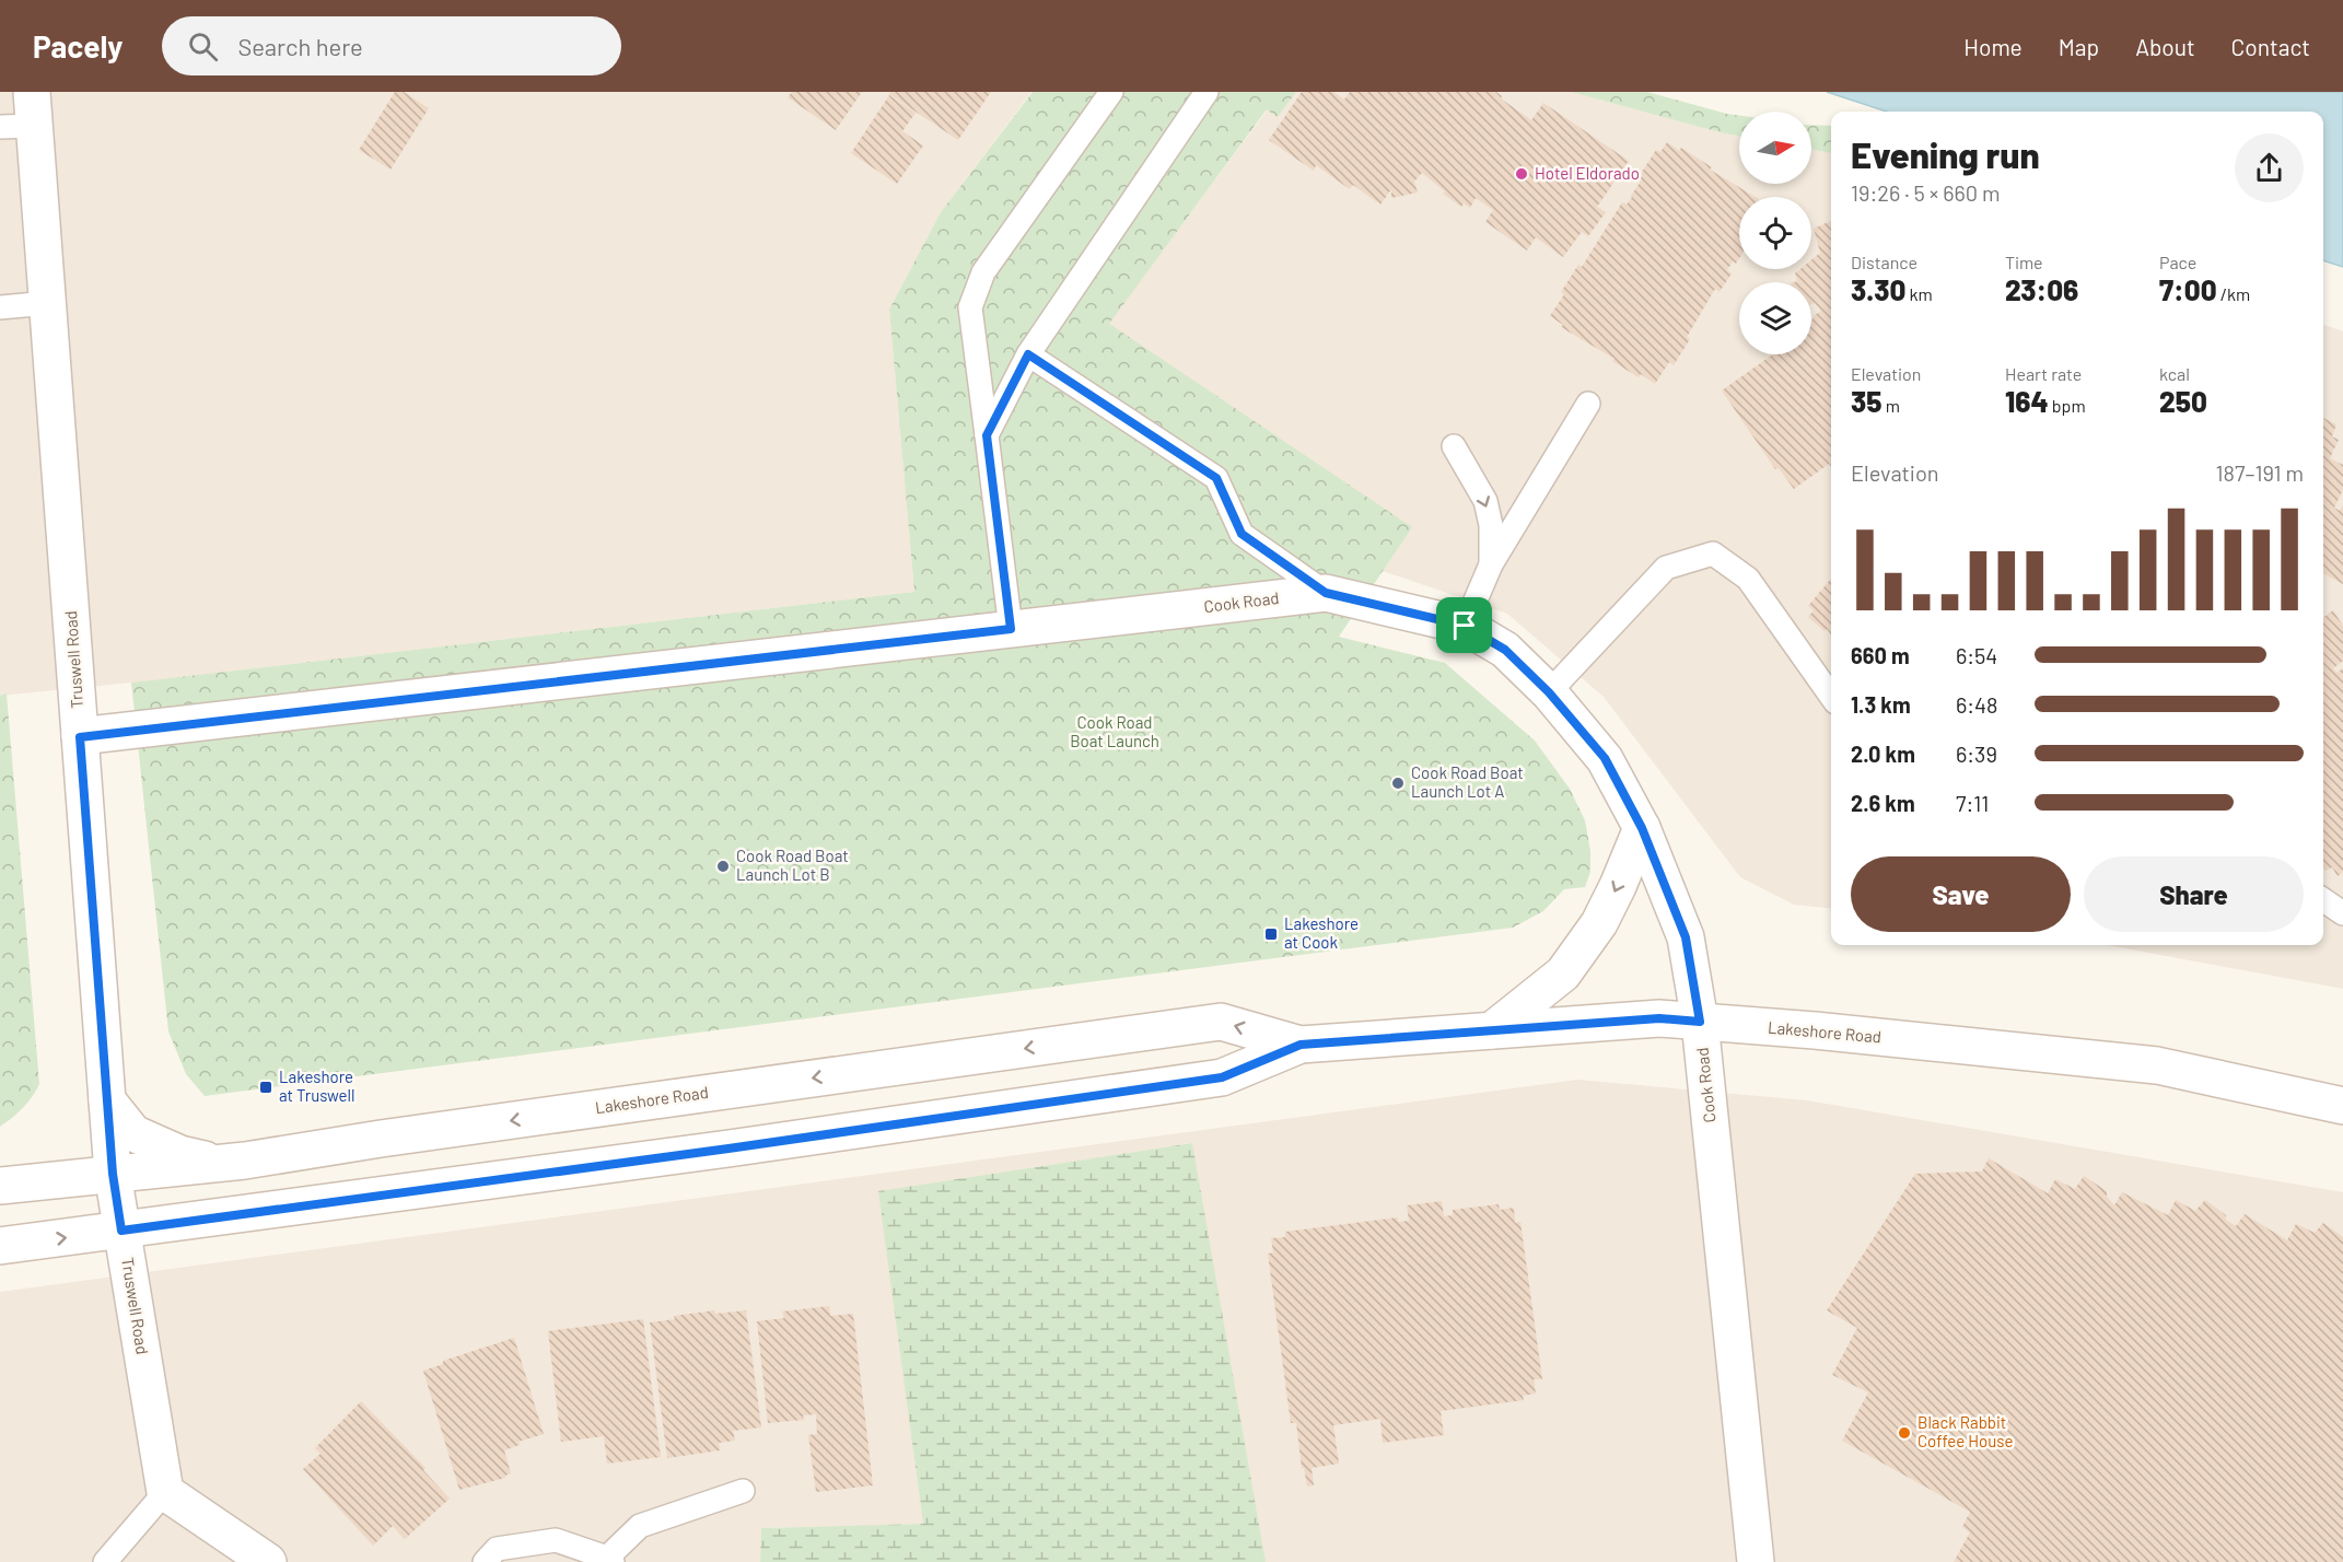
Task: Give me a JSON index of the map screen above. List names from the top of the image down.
{
  "streets": {
    "main road": ["Cook Road", "Truswell Road", "Lakeshore Road"]
  },
  "crossings": [
    ["Cook Road", "Truswell Road"],
    ["Cook Road", "Lakeshore Road"],
    ["Truswell Road", "Lakeshore Road"]
  ],
  "parks": ["Cook Road Boat Launch"],
  "places": {
    "other": [
      "Hotel Eldorado",
      "Cook Road Boat Launch Lot A",
      "Cook Road Boat Launch Lot B",
      "Black Rabbit Coffee House"
    ],
    "transit": ["Lakeshore at Cook", "Lakeshore at Truswell"]
  },
  "north": "right",
  "page": {
    "header": "Pacely",
    "search": "Search here",
    "nav": [
      "Home",
      "Map",
      "About",
      "Contact"
    ],
    "heading": ["Evening run", "19:26 · 5 × 660 m"],
    "stats": [
      ["Distance", "3.30 km"],
      ["Time", "23:06"],
      ["Pace", "7:00 /km"],
      ["Elevation", "35 m"],
      ["Heart rate", "164 bpm"],
      ["kcal", "250"]
    ],
    "chart": ["Elevation", "187–191 m"],
    "list": [
      {
        "name": "660 m",
        "note": "6:54"
      },
      {
        "name": "1.3 km",
        "note": "6:48"
      },
      {
        "name": "2.0 km",
        "note": "6:39"
      },
      {
        "name": "2.6 km",
        "note": "7:11"
      }
    ],
    "buttons": ["Save", "Share"]
  }
}
